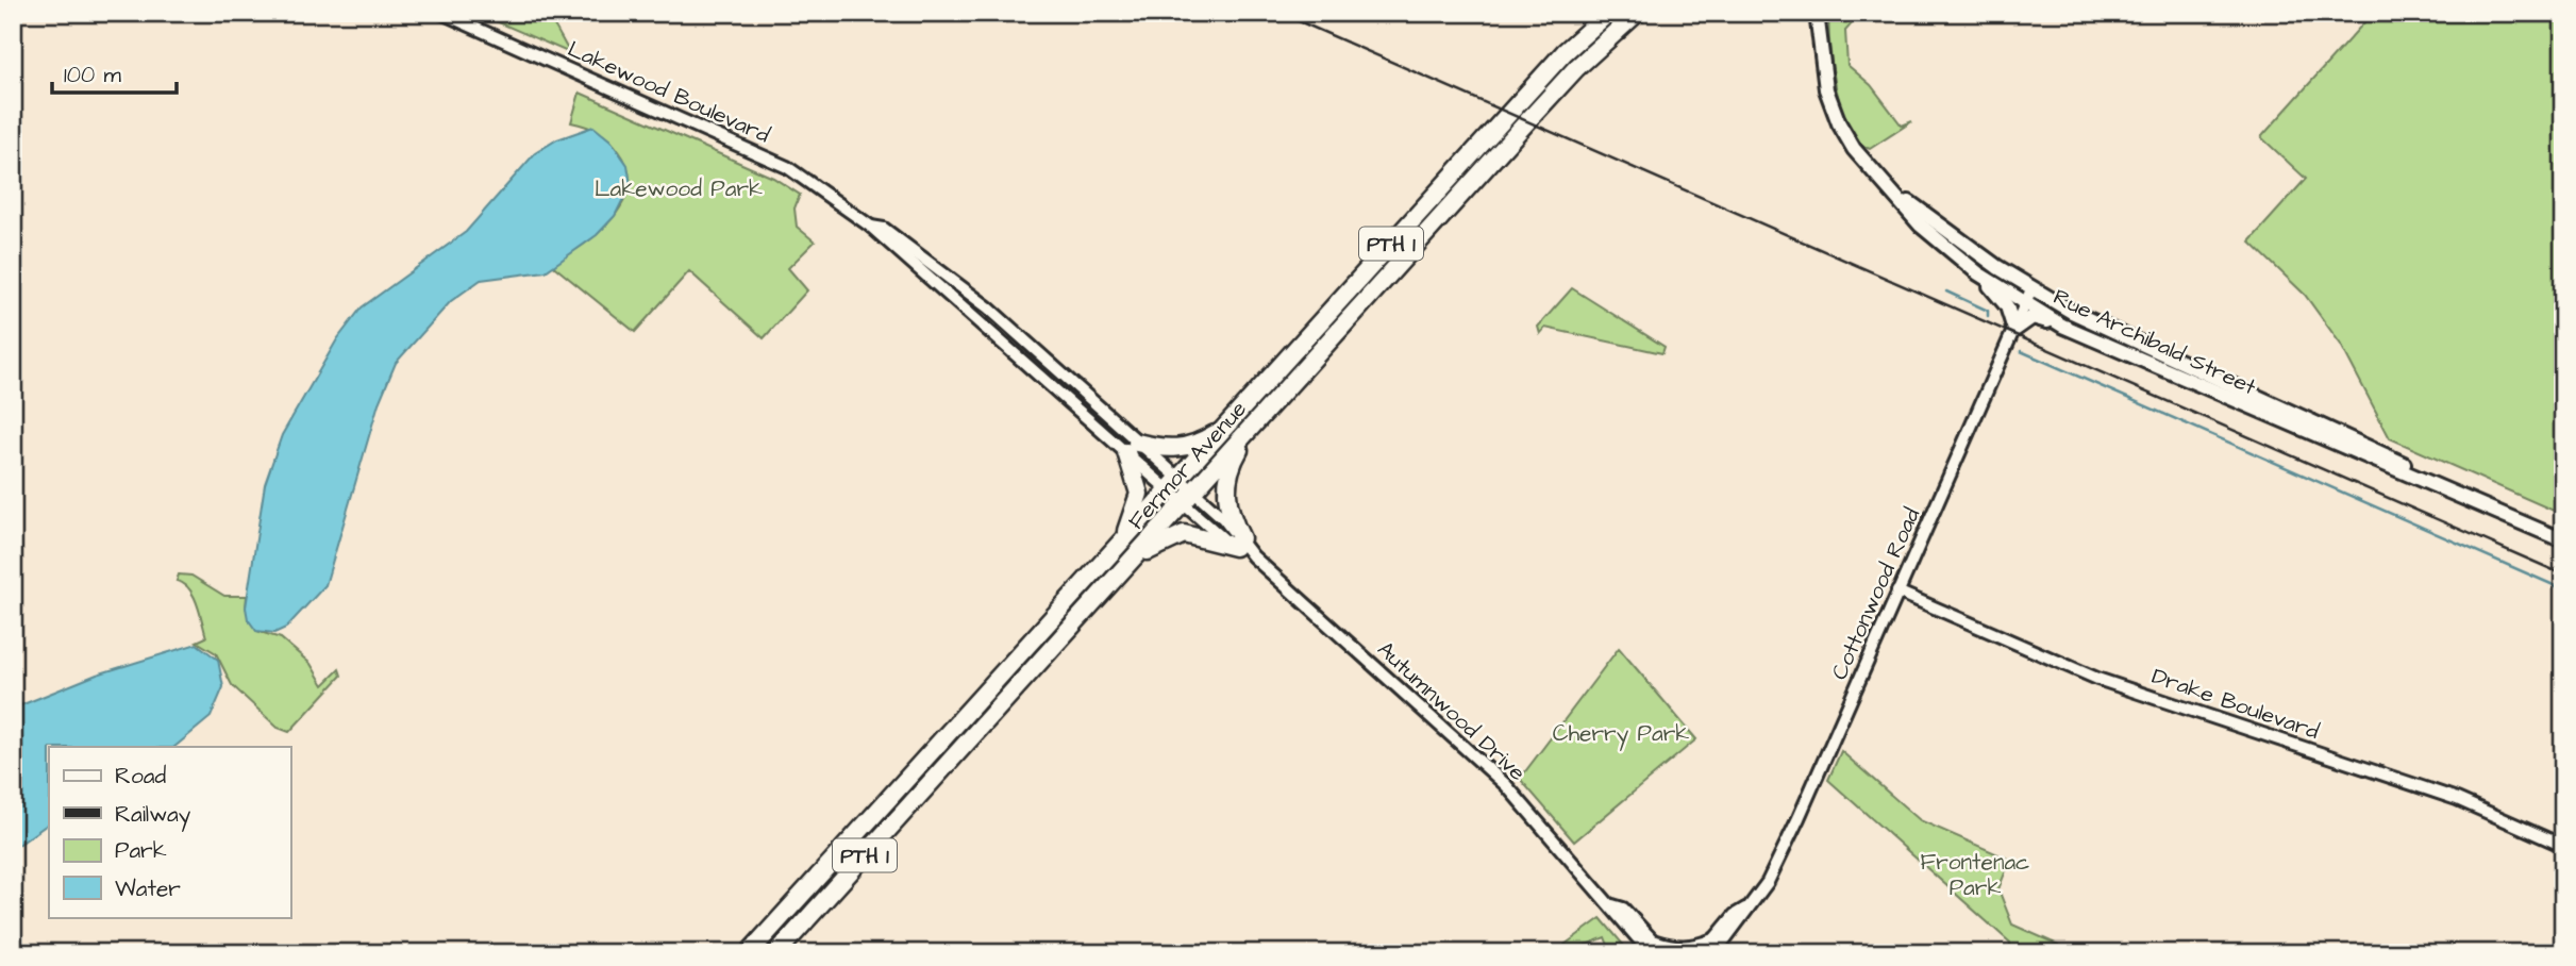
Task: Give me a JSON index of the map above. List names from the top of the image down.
{
  "streets": {
    "highway": ["PTH 1", "Fermor Avenue"],
    "main road": ["Rue Archibald Street"],
    "street": [
      "Lakewood Boulevard",
      "Cottonwood Road",
      "Drake Boulevard",
      "Autumnwood Drive"
    ]
  },
  "crossings": [
    ["Lakewood Boulevard", "Fermor Avenue"],
    ["Lakewood Boulevard", "Autumnwood Drive"],
    ["Rue Archibald Street", "Cottonwood Road"],
    ["Fermor Avenue", "Autumnwood Drive"],
    ["Cottonwood Road", "Drake Boulevard"]
  ],
  "parks": ["Lakewood Park", "Cherry Park", "Frontenac Park"],
  "legend": [
    "Road",
    "Railway",
    "Park",
    "Water"
  ],
  "scale_bar": "100 m"
}
